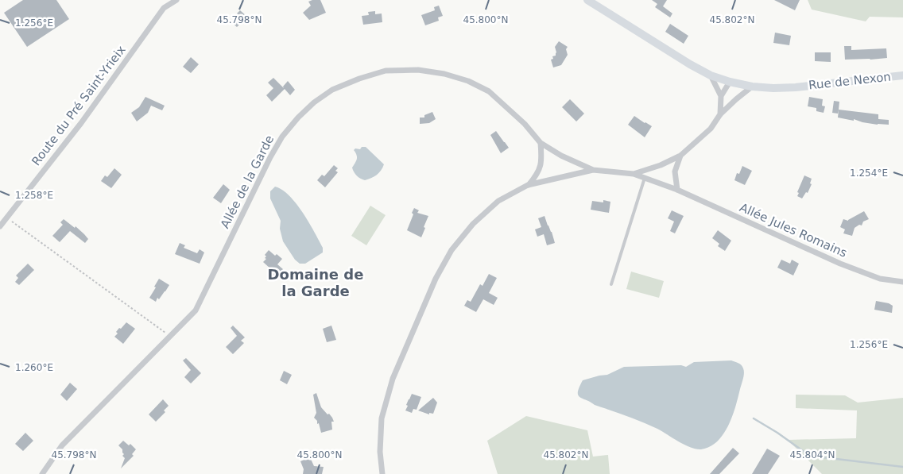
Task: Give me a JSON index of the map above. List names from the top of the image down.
{
  "streets": {
    "main road": ["Rue de Nexon"],
    "street": ["Route du Pré Saint-Yrieix", "Allée de la Garde", "Allée Jules Romains"]
  },
  "crossings": [
    ["Rue de Nexon", "Allée de la Garde"],
    ["Allée de la Garde", "Allée Jules Romains"]
  ],
  "districts": ["Domaine de la Garde"],
  "coordinates": [
    "45.800°N",
    "45.798°N",
    "45.802°N",
    "1.256°E",
    "1.254°E",
    "1.258°E",
    "1.260°E",
    "45.804°N"
  ]
}
